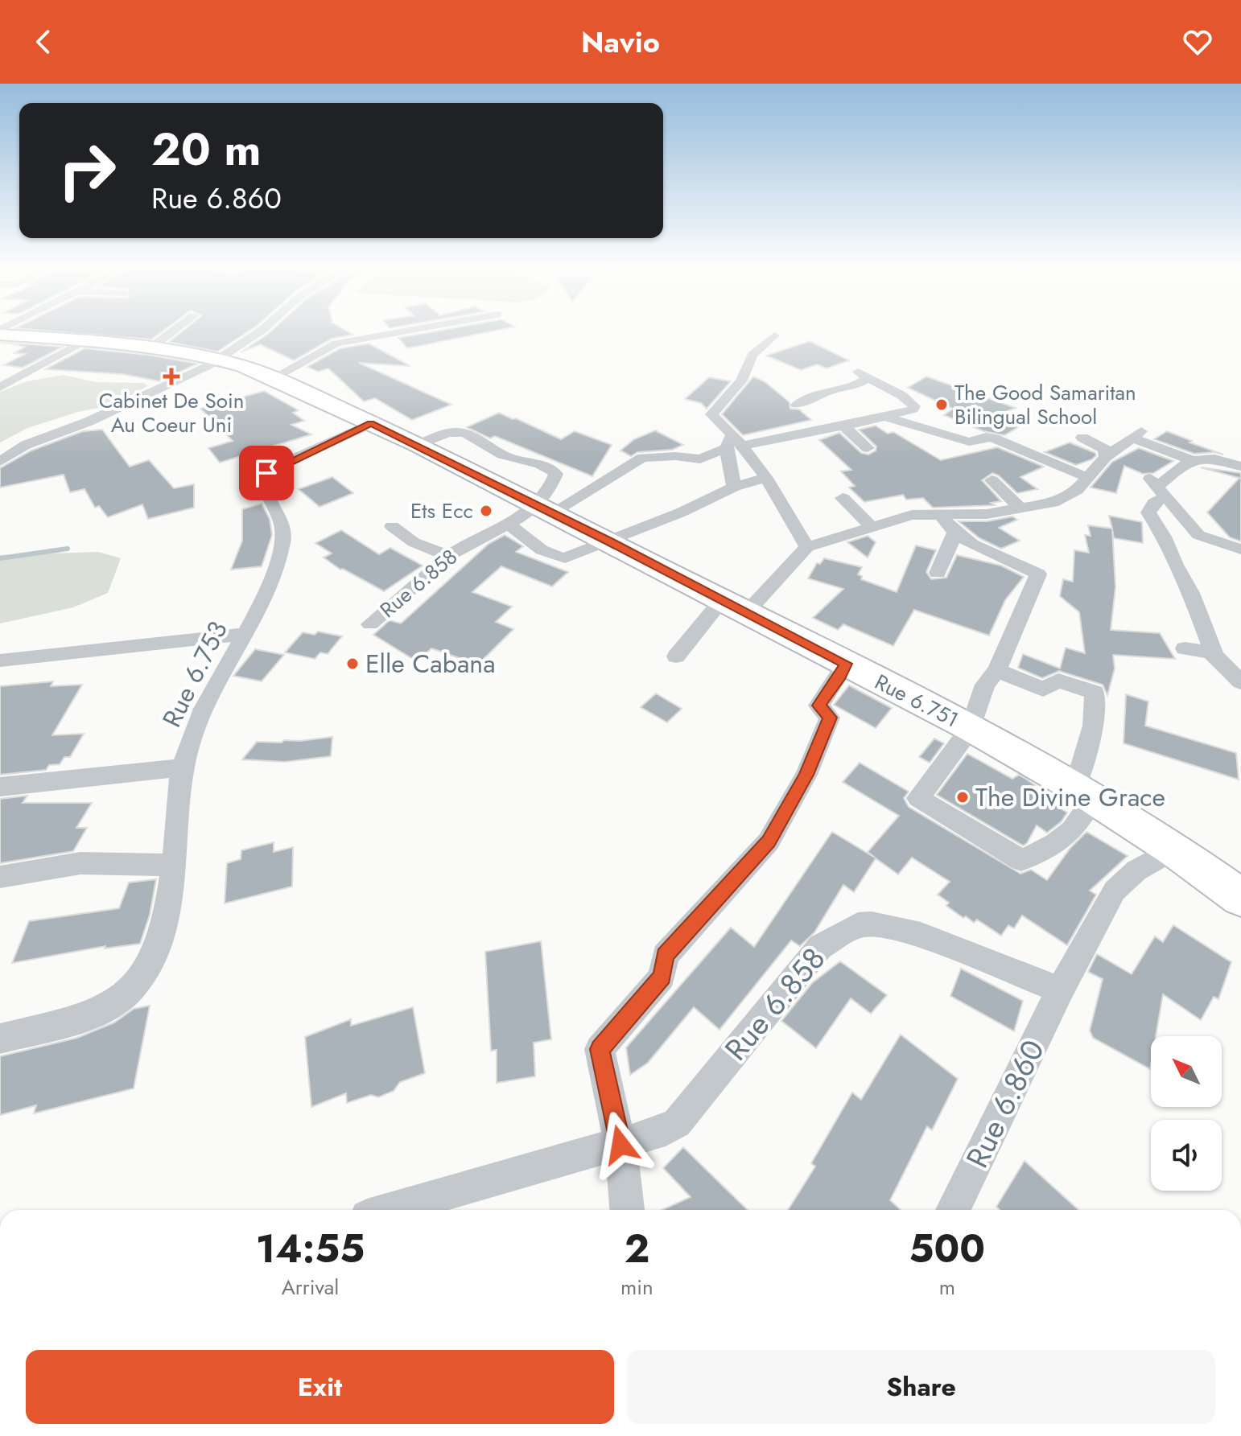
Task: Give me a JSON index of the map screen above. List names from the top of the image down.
{
  "streets": {
    "main road": ["Rue 6.751"],
    "street": ["Rue 6.858", "Rue 6.753", "Rue 6.860"]
  },
  "crossings": [
    ["Rue 6.858", "Rue 6.751"],
    ["Rue 6.858", "Rue 6.860"],
    ["Rue 6.753", "Rue 6.751"]
  ],
  "places": {
    "health": ["Cabinet De Soin Au Coeur Uni"],
    "other": [
      "The Good Samaritan Bilingual School",
      "Ets Ecc",
      "Elle Cabana",
      "The Divine Grace"
    ]
  },
  "north": "top left",
  "page": {
    "header": "Navio",
    "turn": ["20 m", "Rue 6.860"],
    "eta": [
      "14:55",
      "Arrival",
      "2",
      "min",
      "500",
      "m"
    ],
    "buttons": ["Exit", "Share"]
  }
}
